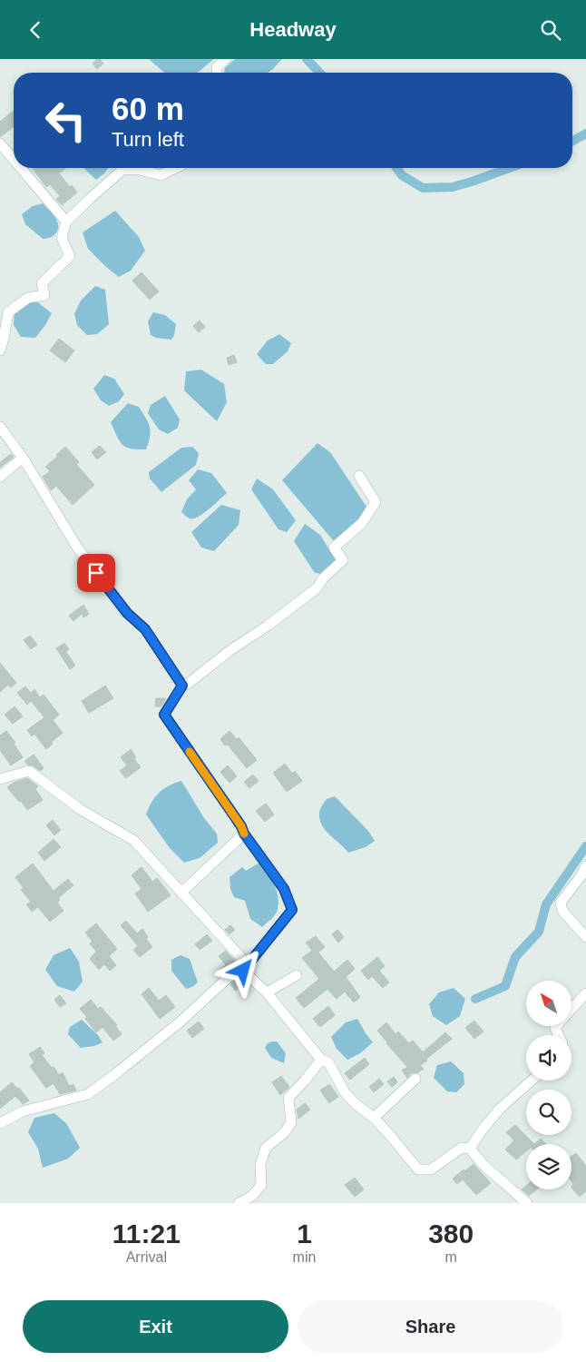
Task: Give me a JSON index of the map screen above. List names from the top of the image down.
{
  "north": "top left",
  "page": {
    "header": "Headway",
    "turn": ["60 m", "Turn left"],
    "eta": [
      "11:21",
      "Arrival",
      "1",
      "min",
      "380",
      "m"
    ],
    "buttons": ["Exit", "Share"]
  }
}
